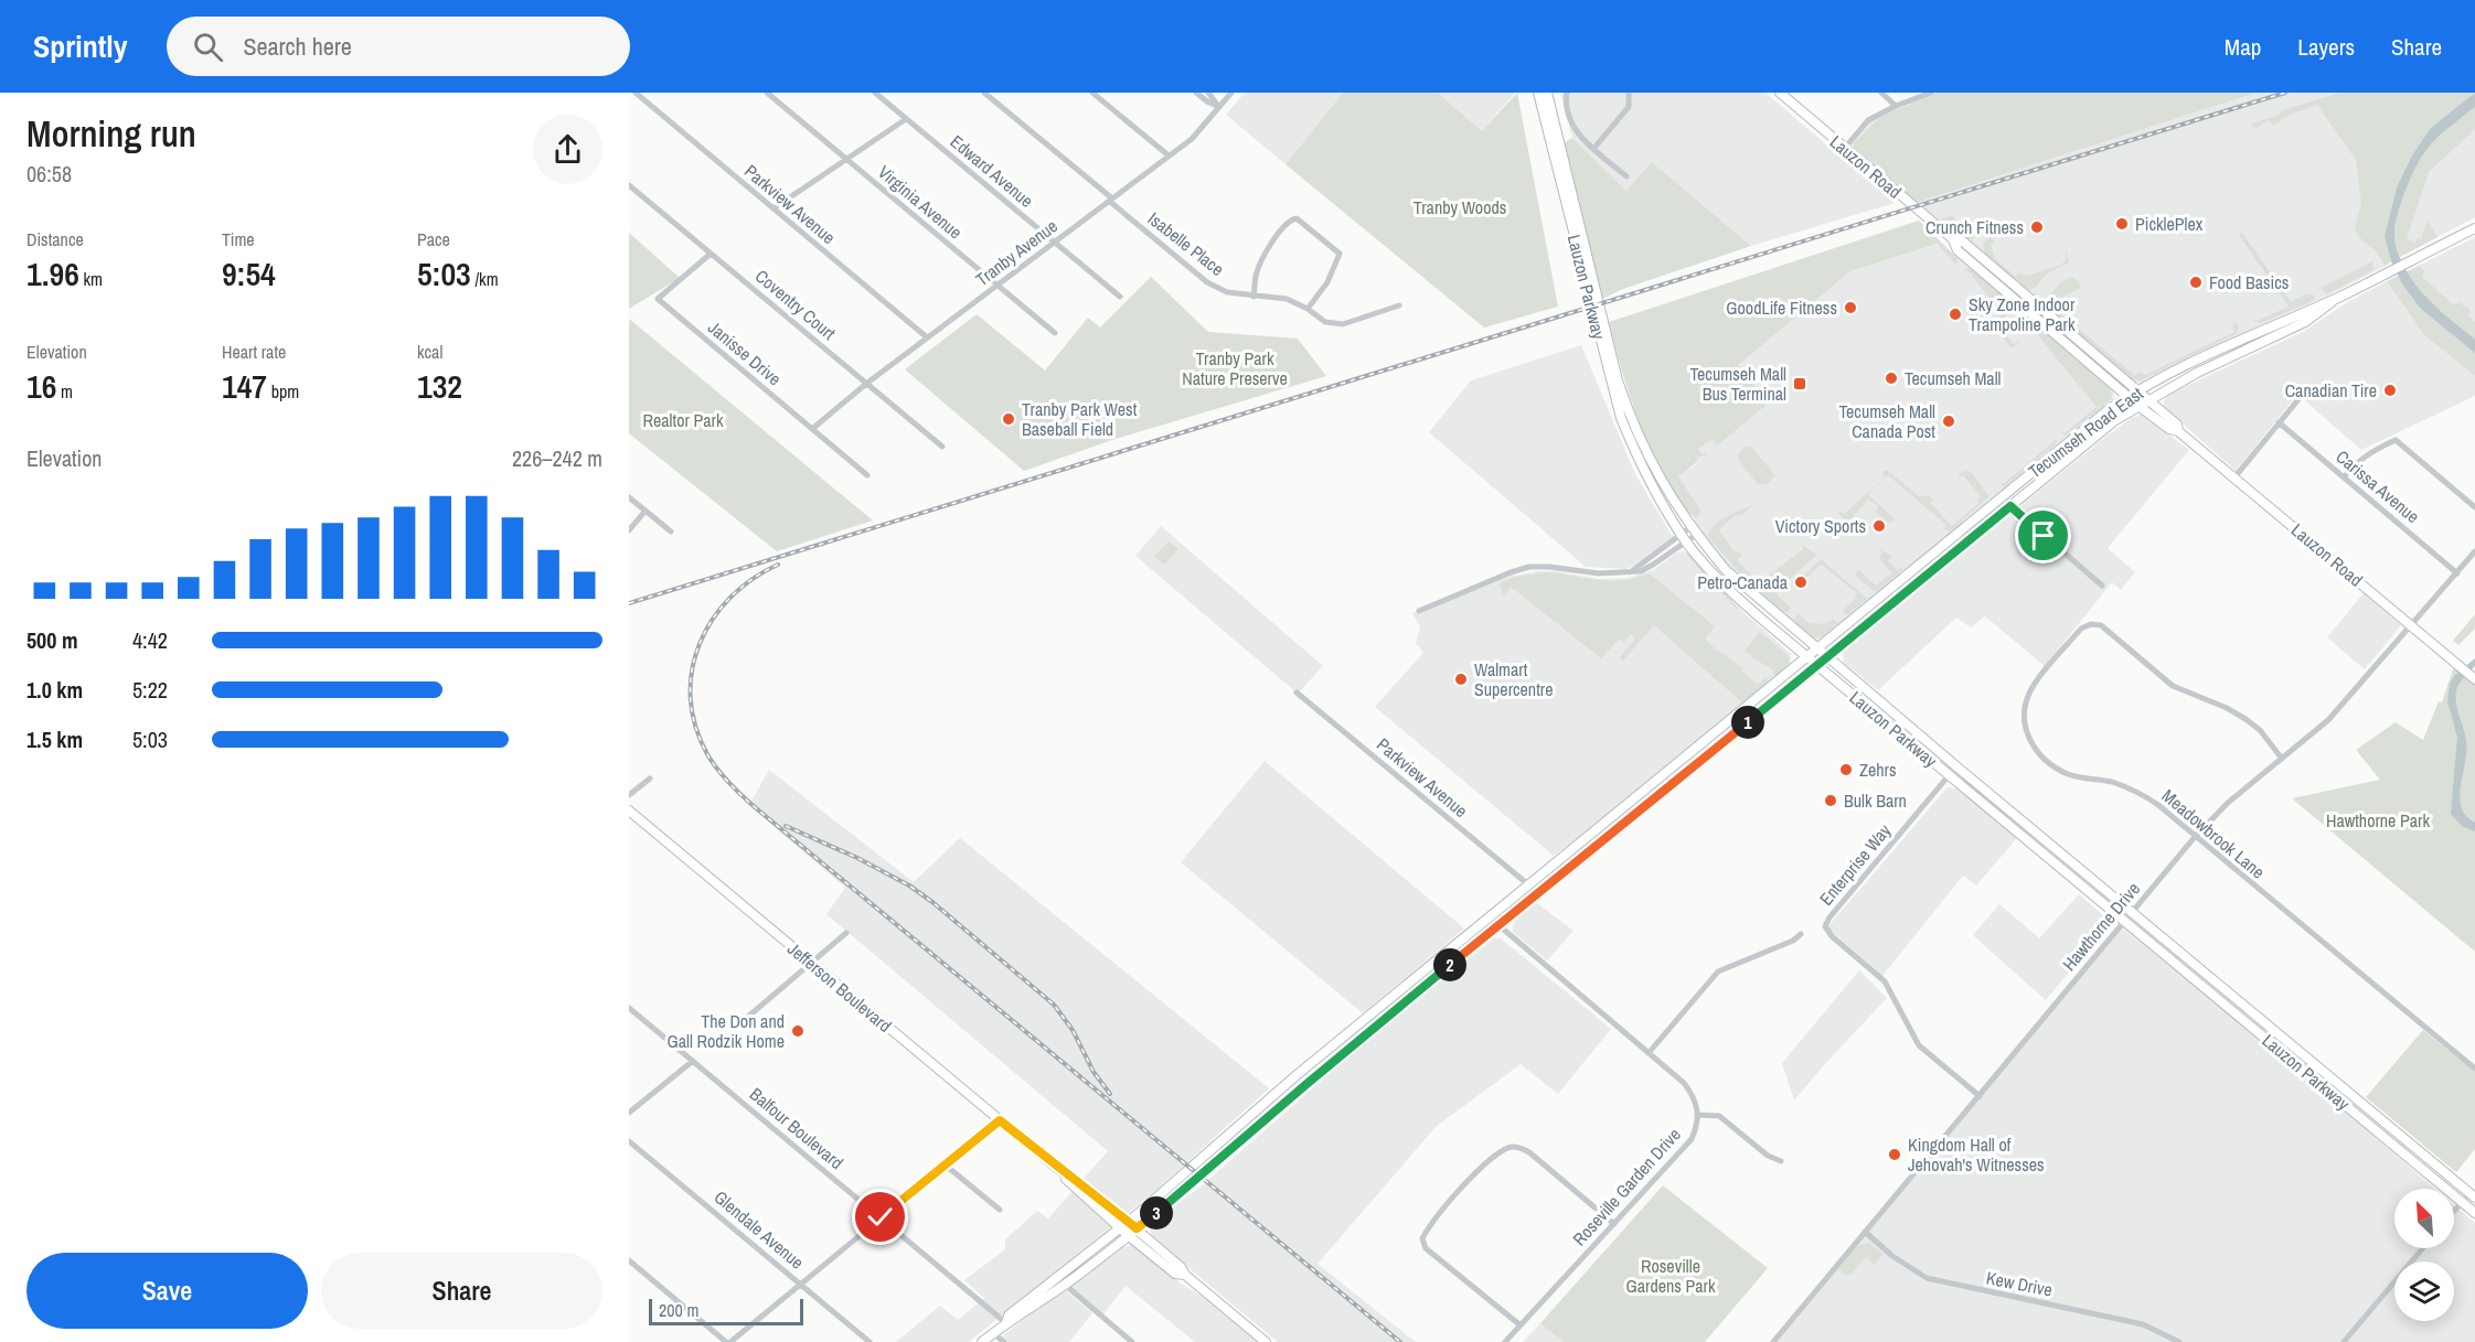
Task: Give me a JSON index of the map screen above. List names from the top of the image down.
{
  "streets": {
    "main road": [
      "Lauzon Road",
      "Lauzon Parkway",
      "Tecumseh Road East",
      "Jefferson Boulevard"
    ],
    "street": [
      "Edward Avenue",
      "Virginia Avenue",
      "Parkview Avenue",
      "Isabelle Place",
      "Tranby Avenue",
      "Coventry Court",
      "Janisse Drive",
      "Carissa Avenue",
      "Meadowbrook Lane",
      "Enterprise Way",
      "Hawthorne Drive",
      "Balfour Boulevard",
      "Roseville Garden Drive",
      "Glendale Avenue",
      "Kew Drive"
    ]
  },
  "crossings": [
    ["Lauzon Road", "Tecumseh Road East"],
    ["Lauzon Road", "Hawthorne Drive"],
    ["Edward Avenue", "Tranby Avenue"],
    ["Virginia Avenue", "Tranby Avenue"],
    ["Parkview Avenue", "Tranby Avenue"],
    ["Parkview Avenue", "Tecumseh Road East"],
    ["Isabelle Place", "Tranby Avenue"],
    ["Tranby Avenue", "Coventry Court"],
    ["Tranby Avenue", "Janisse Drive"],
    ["Lauzon Parkway", "Tecumseh Road East"],
    ["Lauzon Parkway", "Enterprise Way"],
    ["Lauzon Parkway", "Hawthorne Drive"],
    ["Coventry Court", "Janisse Drive"],
    ["Tecumseh Road East", "Jefferson Boulevard"],
    ["Tecumseh Road East", "Balfour Boulevard"],
    ["Tecumseh Road East", "Roseville Garden Drive"],
    ["Carissa Avenue", "Hawthorne Drive"],
    ["Meadowbrook Lane", "Hawthorne Drive"],
    ["Enterprise Way", "Hawthorne Drive"],
    ["Hawthorne Drive", "Kew Drive"]
  ],
  "parks": [
    "Tranby Woods",
    "Tranby Park Nature Preserve",
    "Realtor Park",
    "Hawthorne Park",
    "Roseville Gardens Park"
  ],
  "places": {
    "other": [
      "PicklePlex",
      "Crunch Fitness",
      "Food Basics",
      "GoodLife Fitness",
      "Sky Zone Indoor Trampoline Park",
      "Tecumseh Mall",
      "Canadian Tire",
      "Tranby Park West Baseball Field",
      "Tecumseh Mall Canada Post",
      "Victory Sports",
      "Petro-Canada",
      "Walmart Supercentre",
      "Zehrs",
      "Bulk Barn",
      "The Don and Gall Rodzik Home",
      "Kingdom Hall of Jehovah's Witnesses"
    ],
    "transit": ["Tecumseh Mall Bus Terminal"]
  },
  "scale_bar": "200 m",
  "north": "top left",
  "page": {
    "header": "Sprintly",
    "search": "Search here",
    "nav": ["Map", "Layers", "Share"],
    "heading": ["Morning run", "06:58"],
    "stats": [
      ["Distance", "1.96 km"],
      ["Time", "9:54"],
      ["Pace", "5:03 /km"],
      ["Elevation", "16 m"],
      ["Heart rate", "147 bpm"],
      ["kcal", "132"]
    ],
    "chart": ["Elevation", "226–242 m"],
    "list": [
      {
        "name": "500 m",
        "note": "4:42"
      },
      {
        "name": "1.0 km",
        "note": "5:22"
      },
      {
        "name": "1.5 km",
        "note": "5:03"
      }
    ],
    "pins": ["1", "2", "3"],
    "buttons": ["Save", "Share"],
    "scale": "200 m"
  }
}
